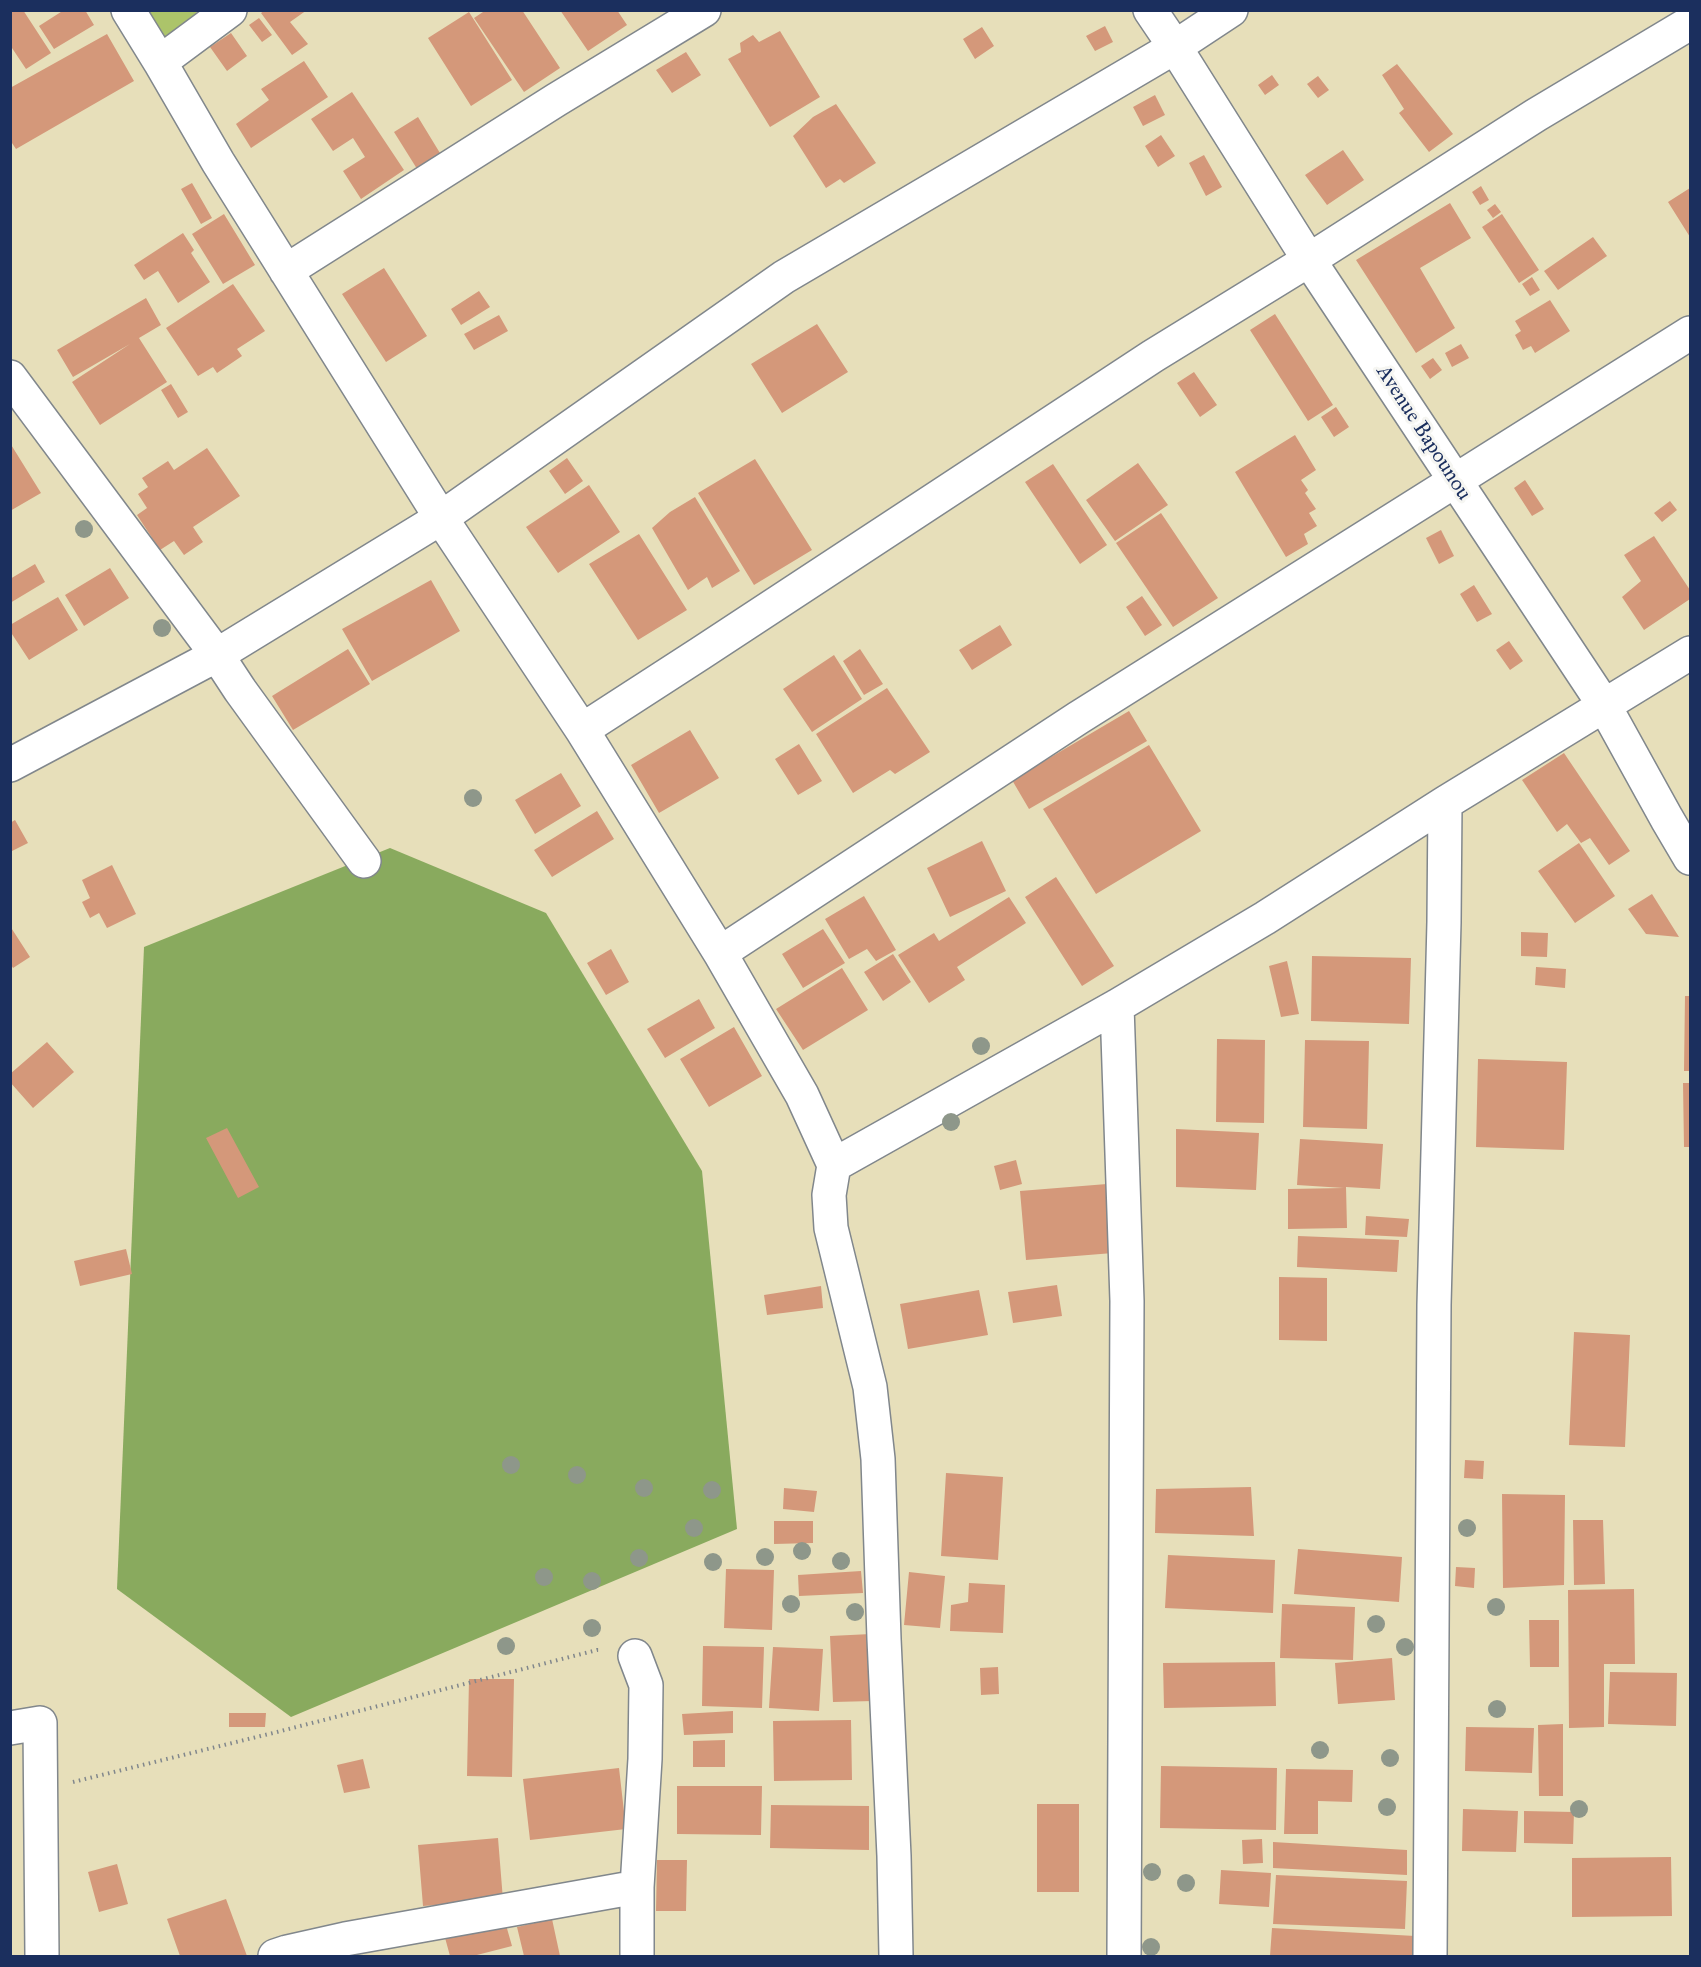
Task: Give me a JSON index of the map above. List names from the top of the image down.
{
  "streets": {
    "street": ["Avenue Bapounou"]
  }
}
